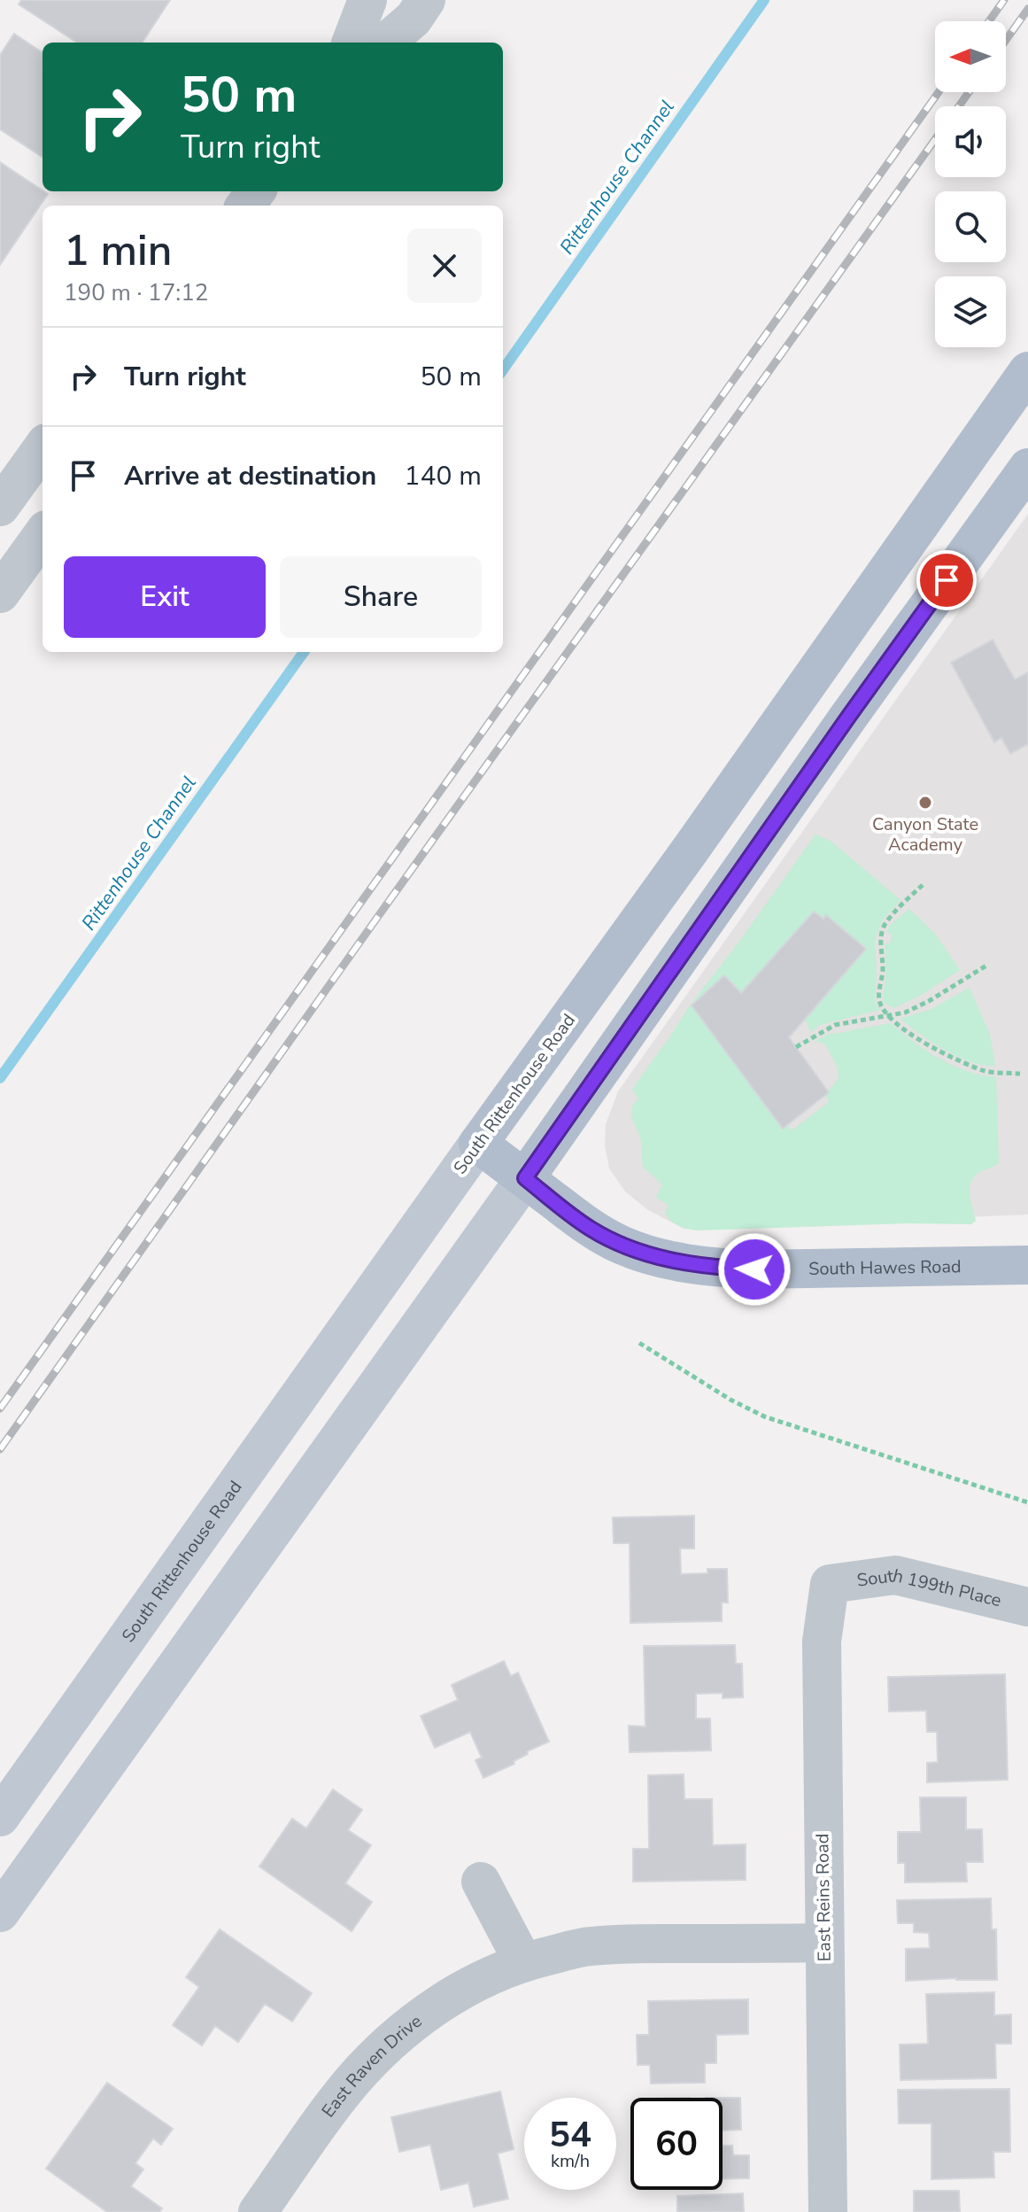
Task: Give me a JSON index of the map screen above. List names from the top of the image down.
{
  "streets": {
    "main road": ["South Rittenhouse Road", "South Hawes Road"],
    "street": ["South 199th Place", "East Reins Road", "East Raven Drive"]
  },
  "crossings": [
    ["South Rittenhouse Road", "South Hawes Road"],
    ["South 199th Place", "East Reins Road"],
    ["East Reins Road", "East Raven Drive"]
  ],
  "water": ["Rittenhouse Channel"],
  "places": ["Canyon State Academy"],
  "north": "left",
  "page": {
    "turn": ["50 m", "Turn right"],
    "heading": ["1 min", "190 m · 17:12"],
    "list": [
      {
        "name": "Turn right",
        "value": "50 m"
      },
      {
        "name": "Arrive at destination",
        "value": "140 m"
      }
    ],
    "buttons": ["Exit", "Share"],
    "speed": "54 km/h",
    "limit": "60"
  }
}
